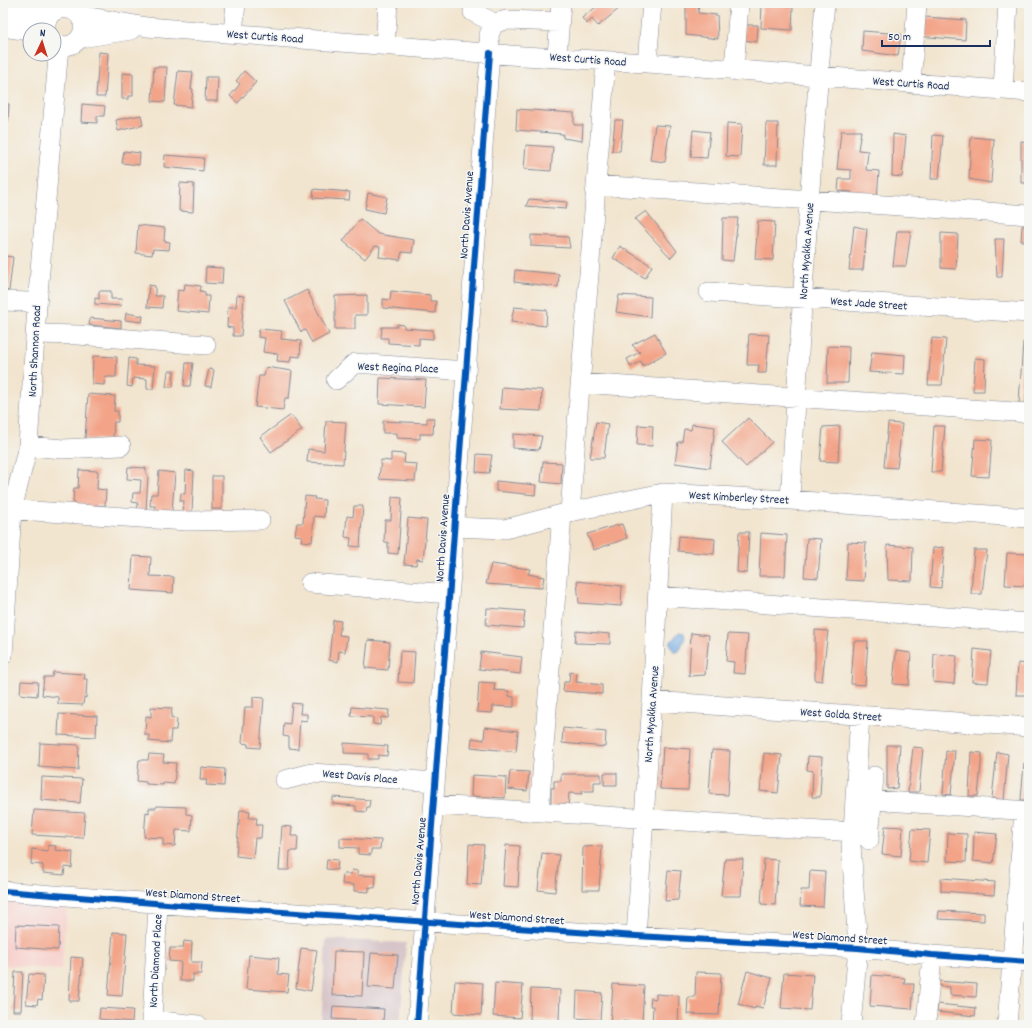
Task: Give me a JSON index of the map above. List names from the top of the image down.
{
  "streets": {
    "street": [
      "West Curtis Road",
      "North Davis Avenue",
      "North Myakka Avenue",
      "West Jade Street",
      "North Shannon Road",
      "West Regina Place",
      "West Kimberley Street",
      "West Golda Street",
      "West Davis Place",
      "West Diamond Street",
      "North Diamond Place"
    ]
  },
  "crossings": [
    ["West Curtis Road", "North Davis Avenue"],
    ["West Curtis Road", "North Myakka Avenue"],
    ["North Davis Avenue", "West Regina Place"],
    ["North Davis Avenue", "West Kimberley Street"],
    ["North Davis Avenue", "West Davis Place"],
    ["North Davis Avenue", "West Diamond Street"],
    ["North Myakka Avenue", "West Jade Street"],
    ["North Myakka Avenue", "West Kimberley Street"],
    ["North Myakka Avenue", "West Golda Street"],
    ["North Myakka Avenue", "West Diamond Street"],
    ["West Diamond Street", "North Diamond Place"]
  ],
  "scale_bar": "50 m",
  "north": "top"
}
